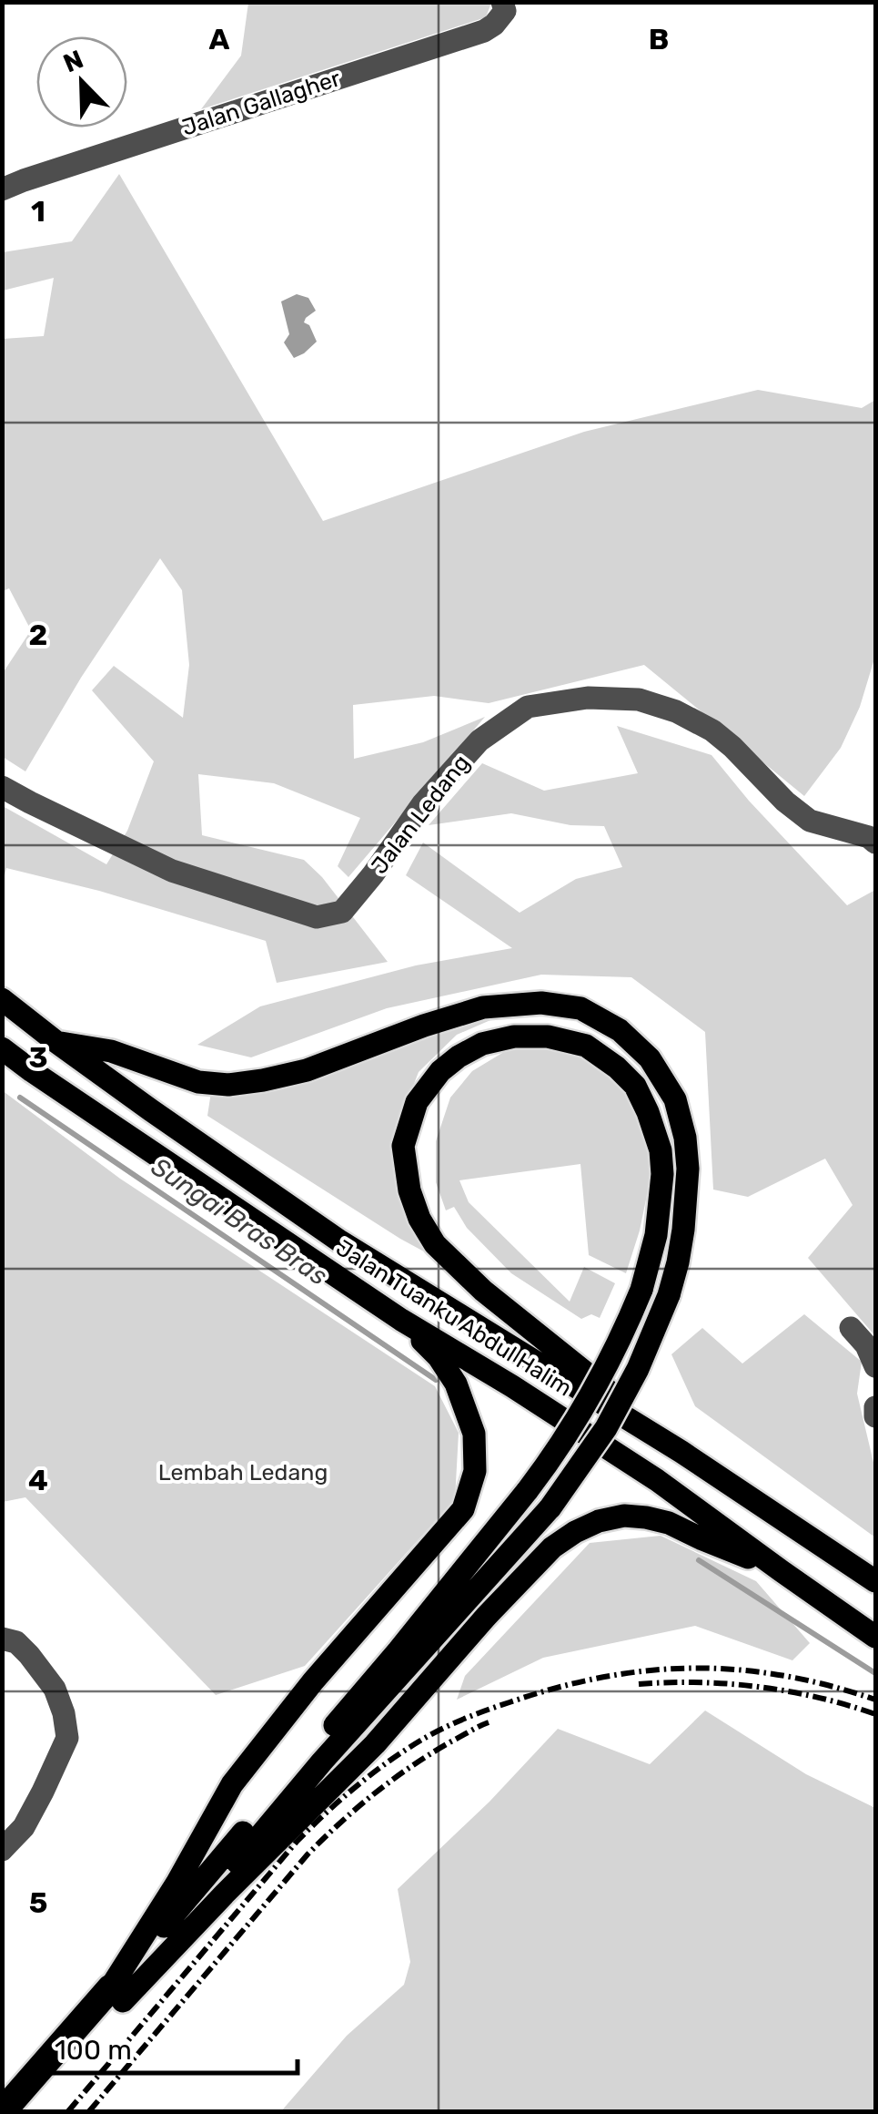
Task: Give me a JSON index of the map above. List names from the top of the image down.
{
  "streets": {
    "main road": ["Jalan Tuanku Abdul Halim"],
    "street": ["Jalan Gallagher", "Jalan Ledang"]
  },
  "water": ["Sungai Bras Bras"],
  "parks": ["Lembah Ledang"],
  "scale_bar": "100 m",
  "north": "top left",
  "grid": {
    "columns": ["A", "B"],
    "rows": [
      "1",
      "2",
      "3",
      "4",
      "5"
    ]
  }
}
